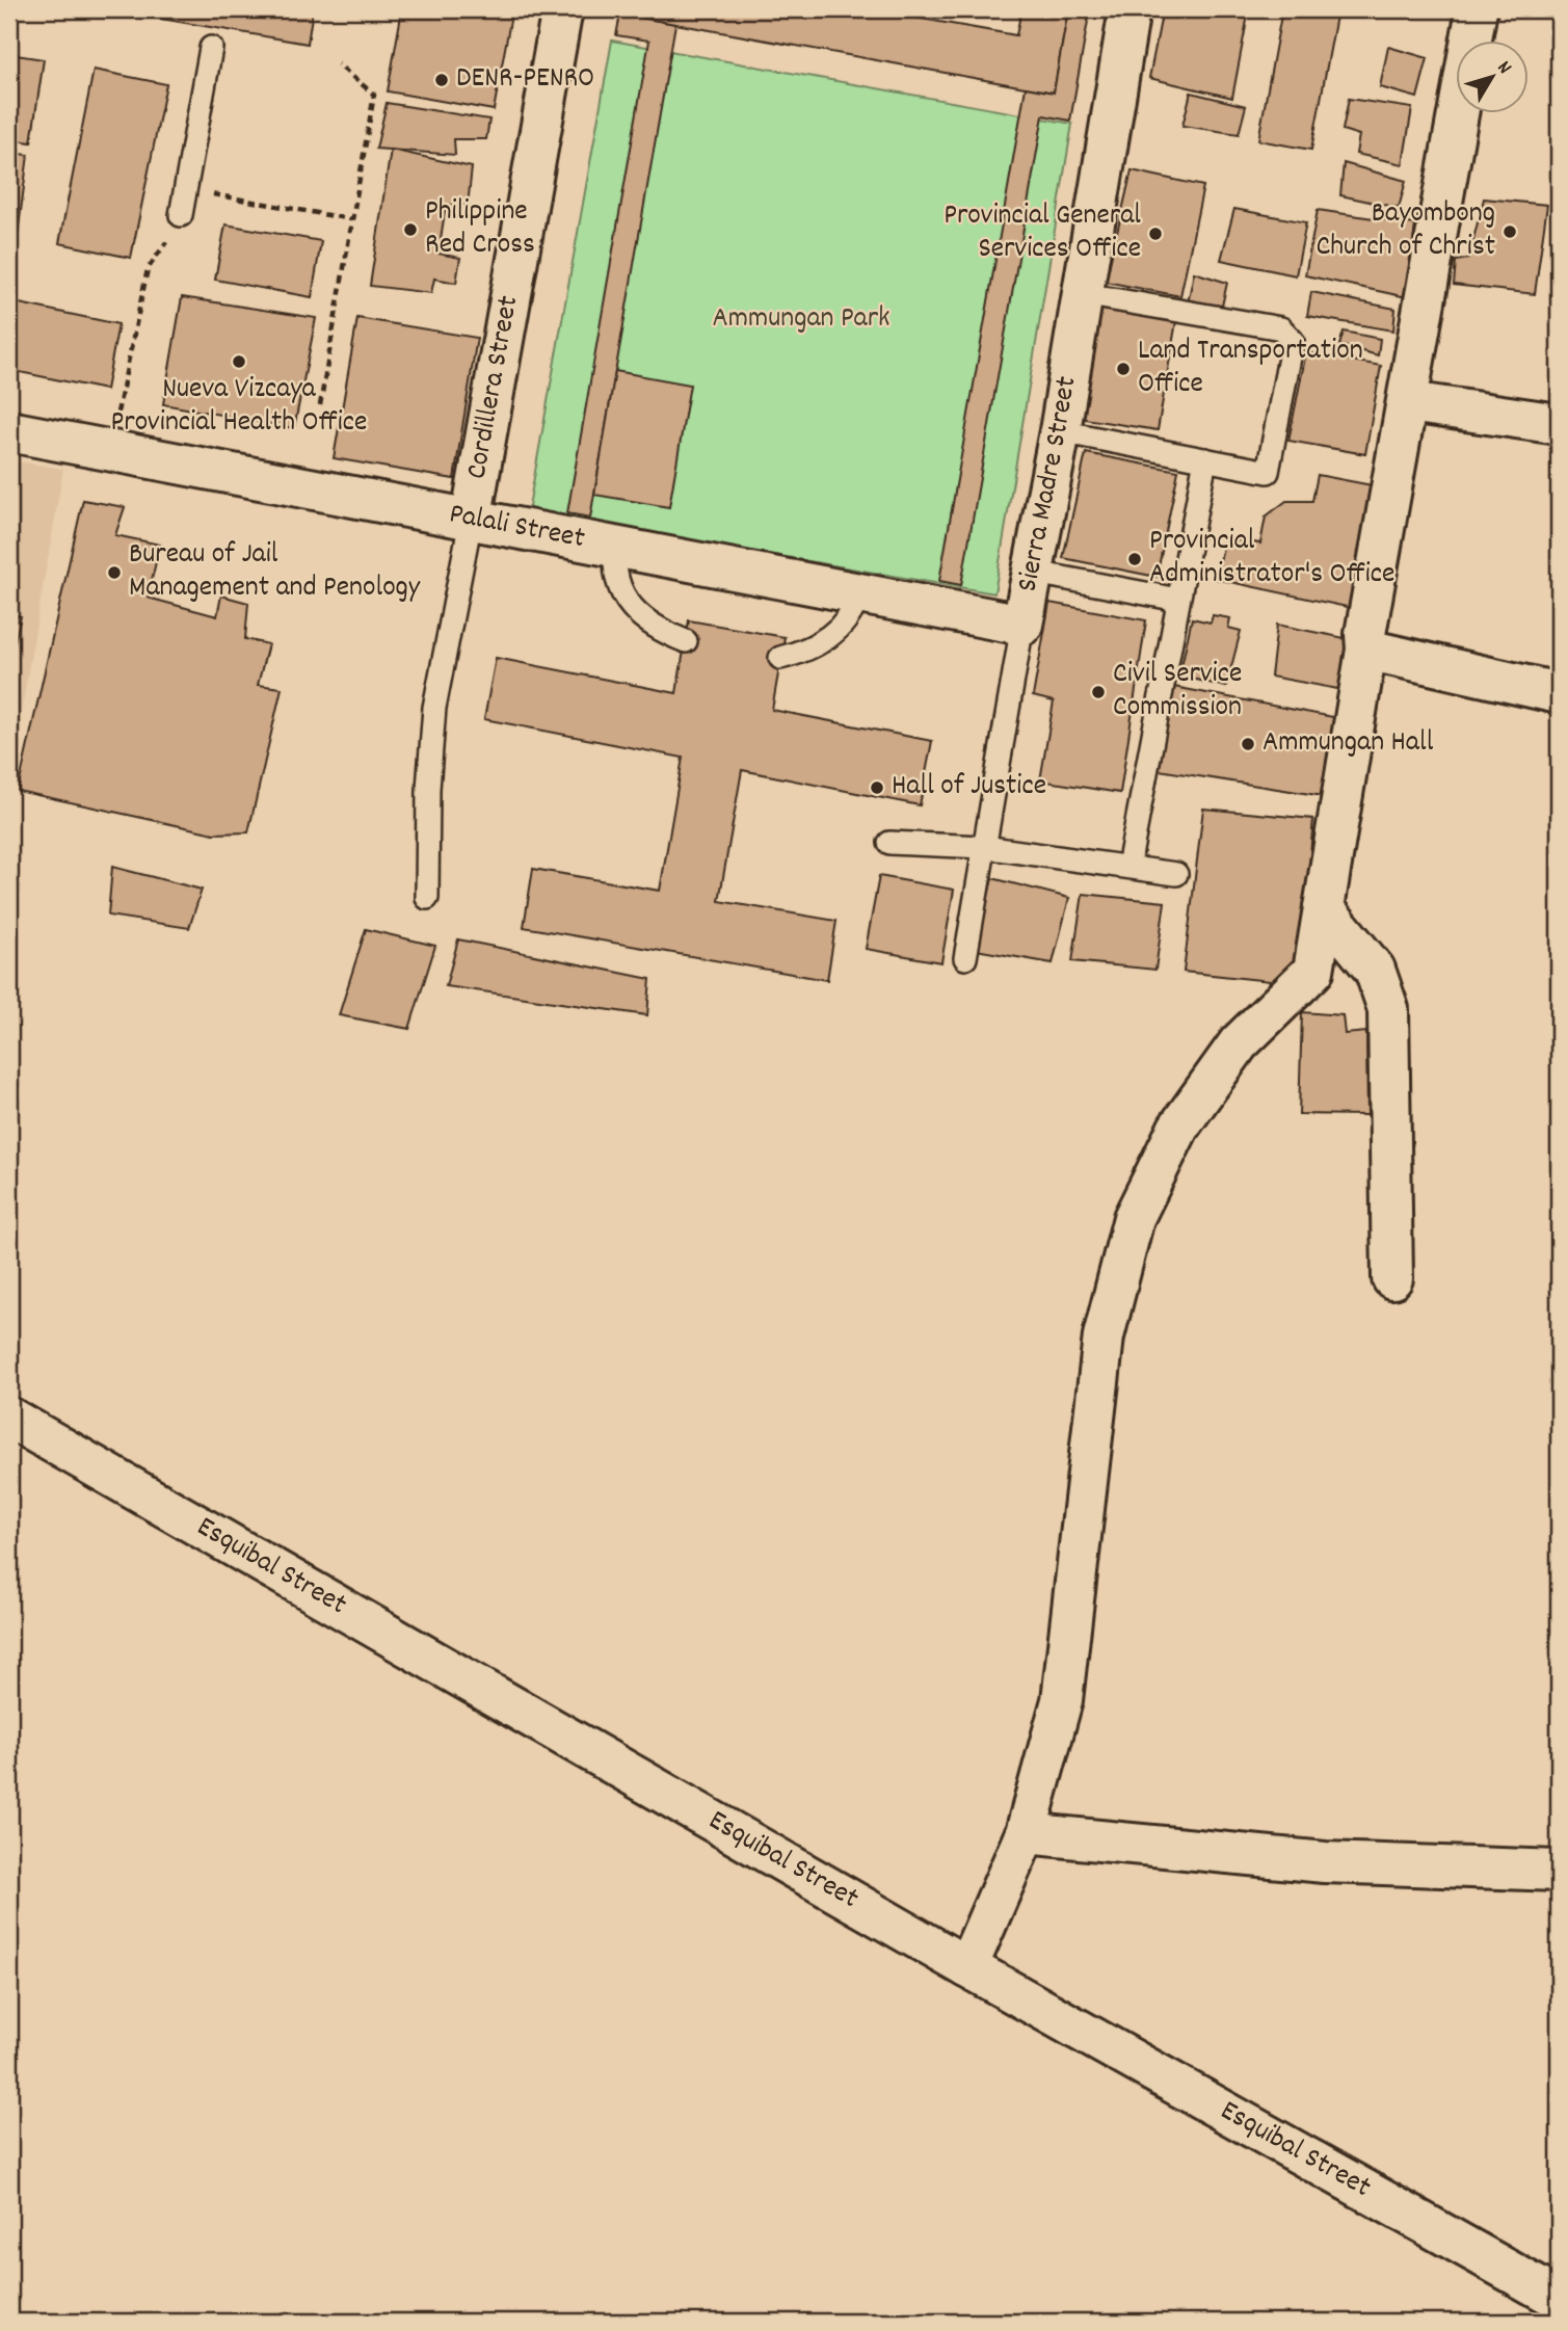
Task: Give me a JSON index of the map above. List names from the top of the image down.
{
  "streets": {
    "street": [
      "Cordillera Street",
      "Sierra Madre Street",
      "Palali Street",
      "Esquibal Street"
    ]
  },
  "crossings": [
    ["Cordillera Street", "Palali Street"],
    ["Sierra Madre Street", "Palali Street"]
  ],
  "parks": ["Ammungan Park"],
  "places": [
    "DENR-PENRO",
    "Philippine Red Cross",
    "Bayombong Church of Christ",
    "Provincial General Services Office",
    "Nueva Vizcaya Provincial Health Office",
    "Land Transportation Office",
    "Provincial Administrator's Office",
    "Bureau of Jail Management and Penology",
    "Civil Service Commission",
    "Ammungan Hall",
    "Hall of Justice"
  ],
  "north": "top right"
}
